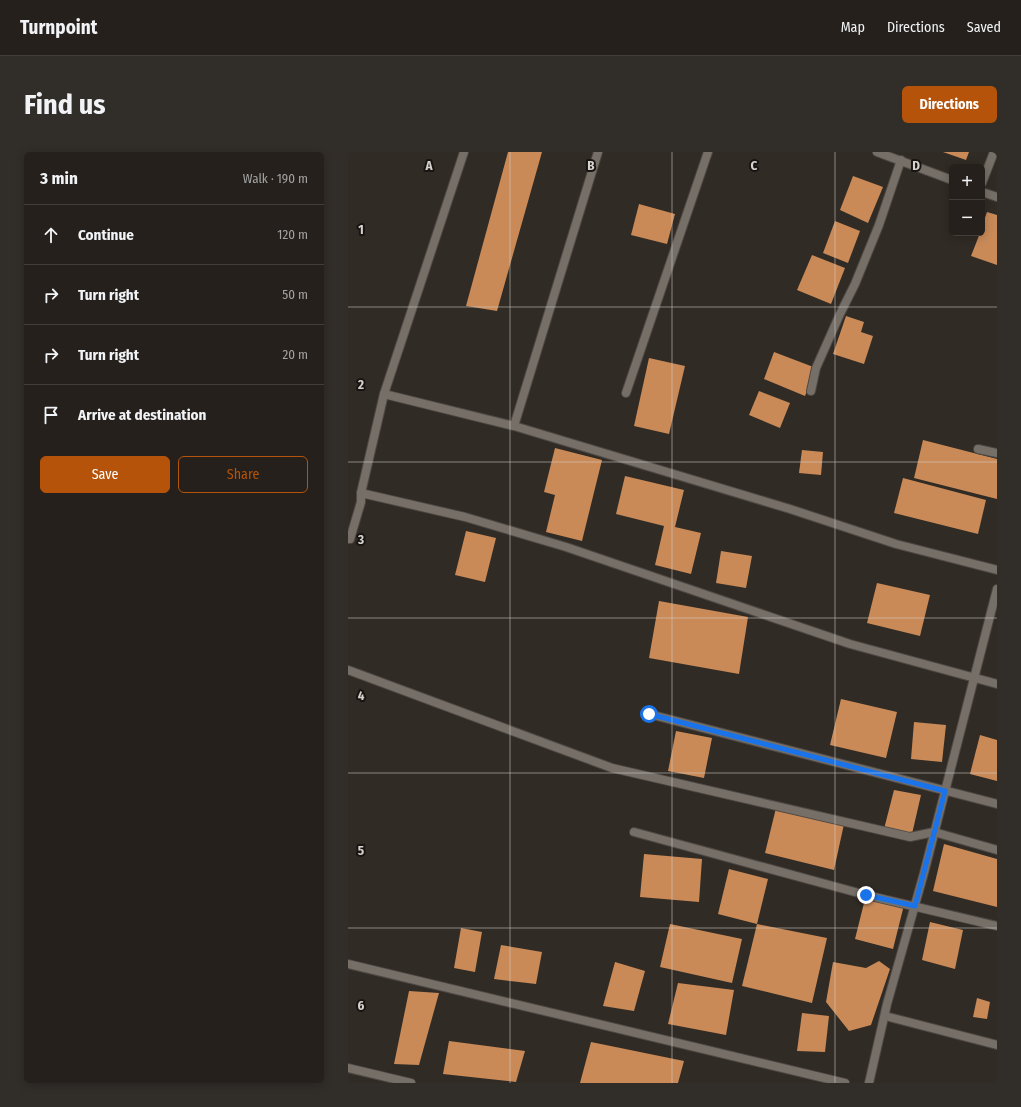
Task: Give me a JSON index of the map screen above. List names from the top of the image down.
{
  "page": {
    "header": "Turnpoint",
    "nav": ["Map", "Directions", "Saved"],
    "buttons": [
      "Directions",
      ["Save", "Share"]
    ],
    "title": "Find us",
    "heading": ["3 min", "Walk · 190 m"],
    "map_buttons": ["+", "−"],
    "list": [
      ["Continue", "120 m"],
      ["Turn right", "50 m"],
      ["Turn right", "20 m"],
      "Arrive at destination"
    ]
  },
  "grid": {
    "columns": [
      "A",
      "B",
      "C",
      "D"
    ],
    "rows": [
      "1",
      "2",
      "3",
      "4",
      "5",
      "6"
    ]
  }
}
